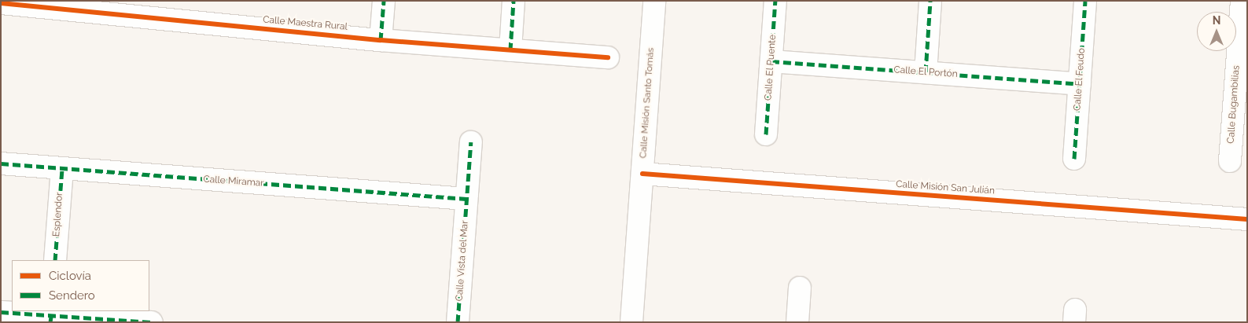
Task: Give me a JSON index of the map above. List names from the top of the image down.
{
  "streets": {
    "street": [
      "Calle Maestra Rural",
      "Calle El Puente",
      "Calle El Portón",
      "Calle El Feudo",
      "Calle Misión Santo Tomás",
      "Calle Bugambilias",
      "Calle Miramar",
      "Calle Misión San Julián",
      "Esplendor",
      "Calle Vista del Mar"
    ]
  },
  "crossings": [
    ["Calle El Puente", "Calle El Portón"],
    ["Calle El Portón", "Calle El Feudo"],
    ["Calle Misión Santo Tomás", "Calle Misión San Julián"],
    ["Calle Miramar", "Esplendor"],
    ["Calle Miramar", "Calle Vista del Mar"]
  ],
  "legend": ["Ciclovía", "Sendero"],
  "north": "top"
}
